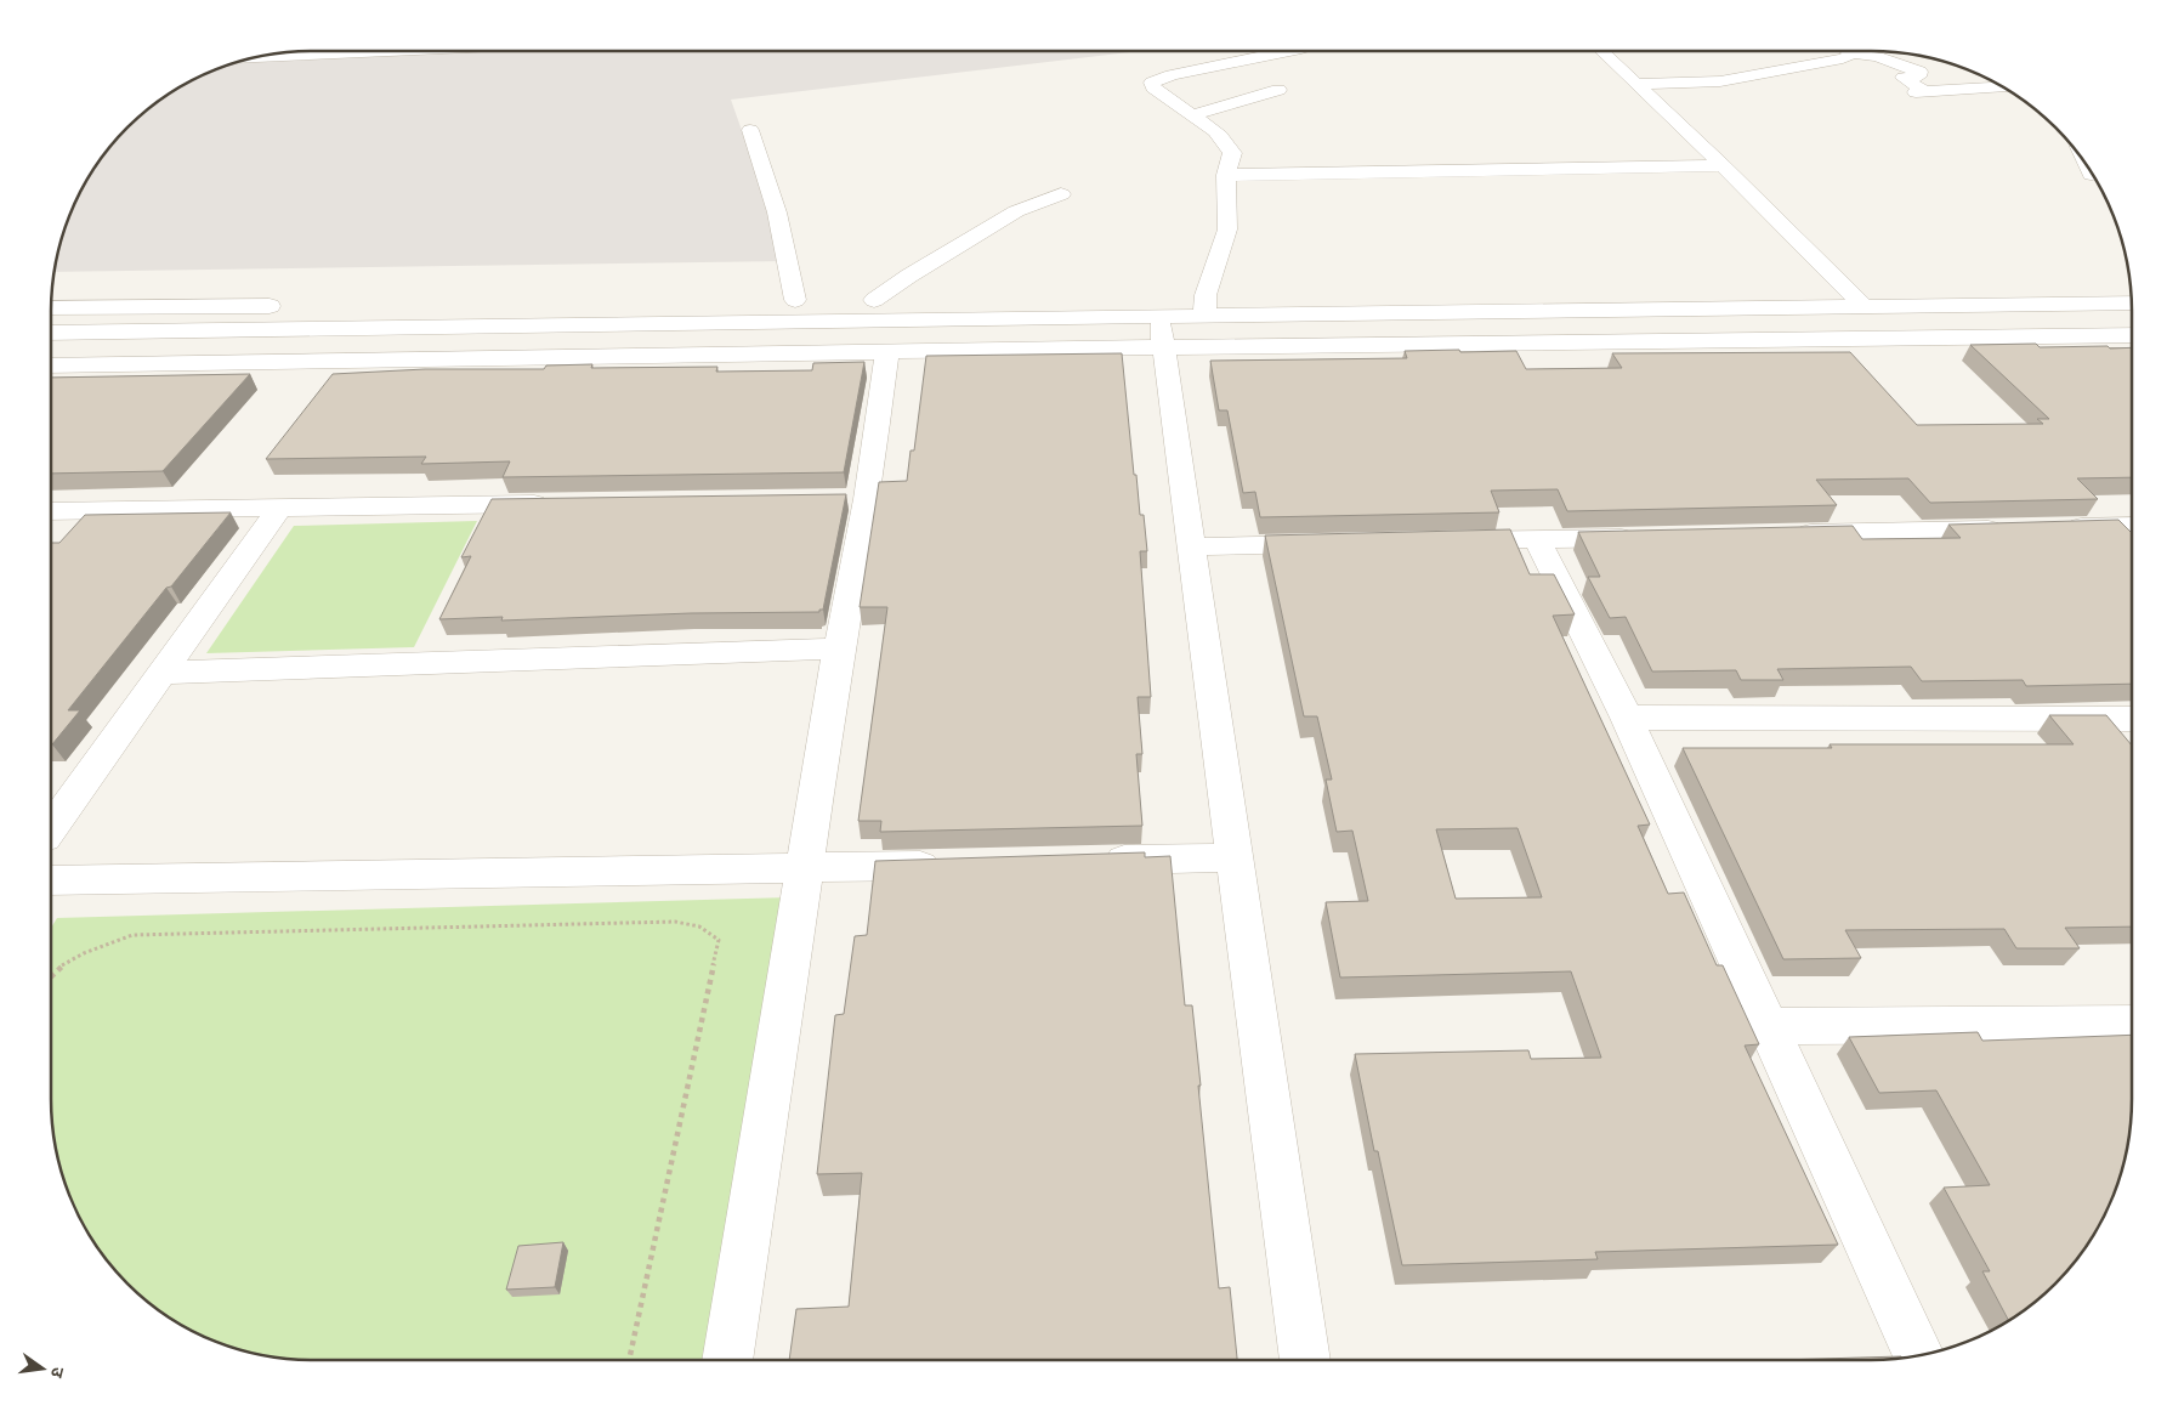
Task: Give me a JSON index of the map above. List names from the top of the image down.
{
  "north": "right"
}
